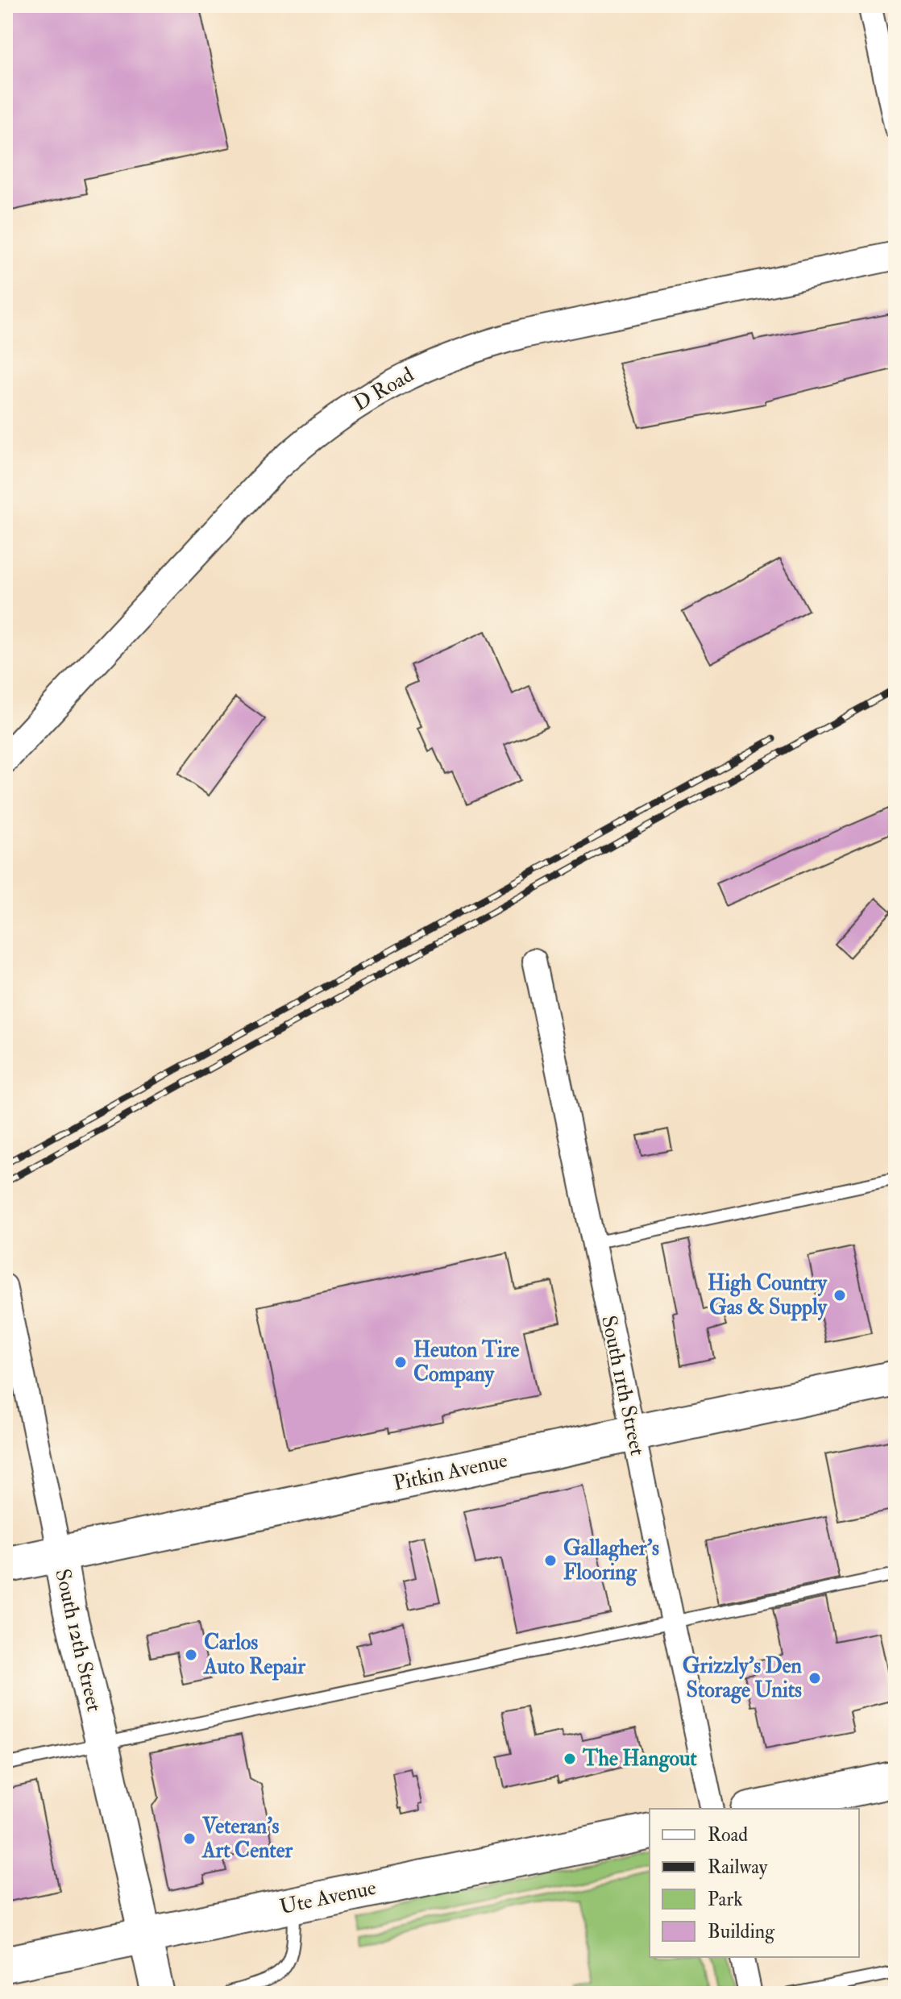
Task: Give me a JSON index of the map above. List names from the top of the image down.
{
  "streets": {
    "main road": ["Pitkin Avenue", "South 12th Street", "Ute Avenue"],
    "street": ["D Road", "South 11th Street"]
  },
  "crossings": [
    ["South 11th Street", "Pitkin Avenue"],
    ["Pitkin Avenue", "South 12th Street"],
    ["South 12th Street", "Ute Avenue"]
  ],
  "places": [
    "High Country Gas & Supply",
    "Heuton Tire Company",
    "Gallagher's Flooring",
    "Carlos Auto Repair",
    "Grizzly's Den Storage Units",
    "The Hangout",
    "Veteran's Art Center"
  ],
  "legend": [
    "Road",
    "Railway",
    "Park",
    "Building"
  ]
}
